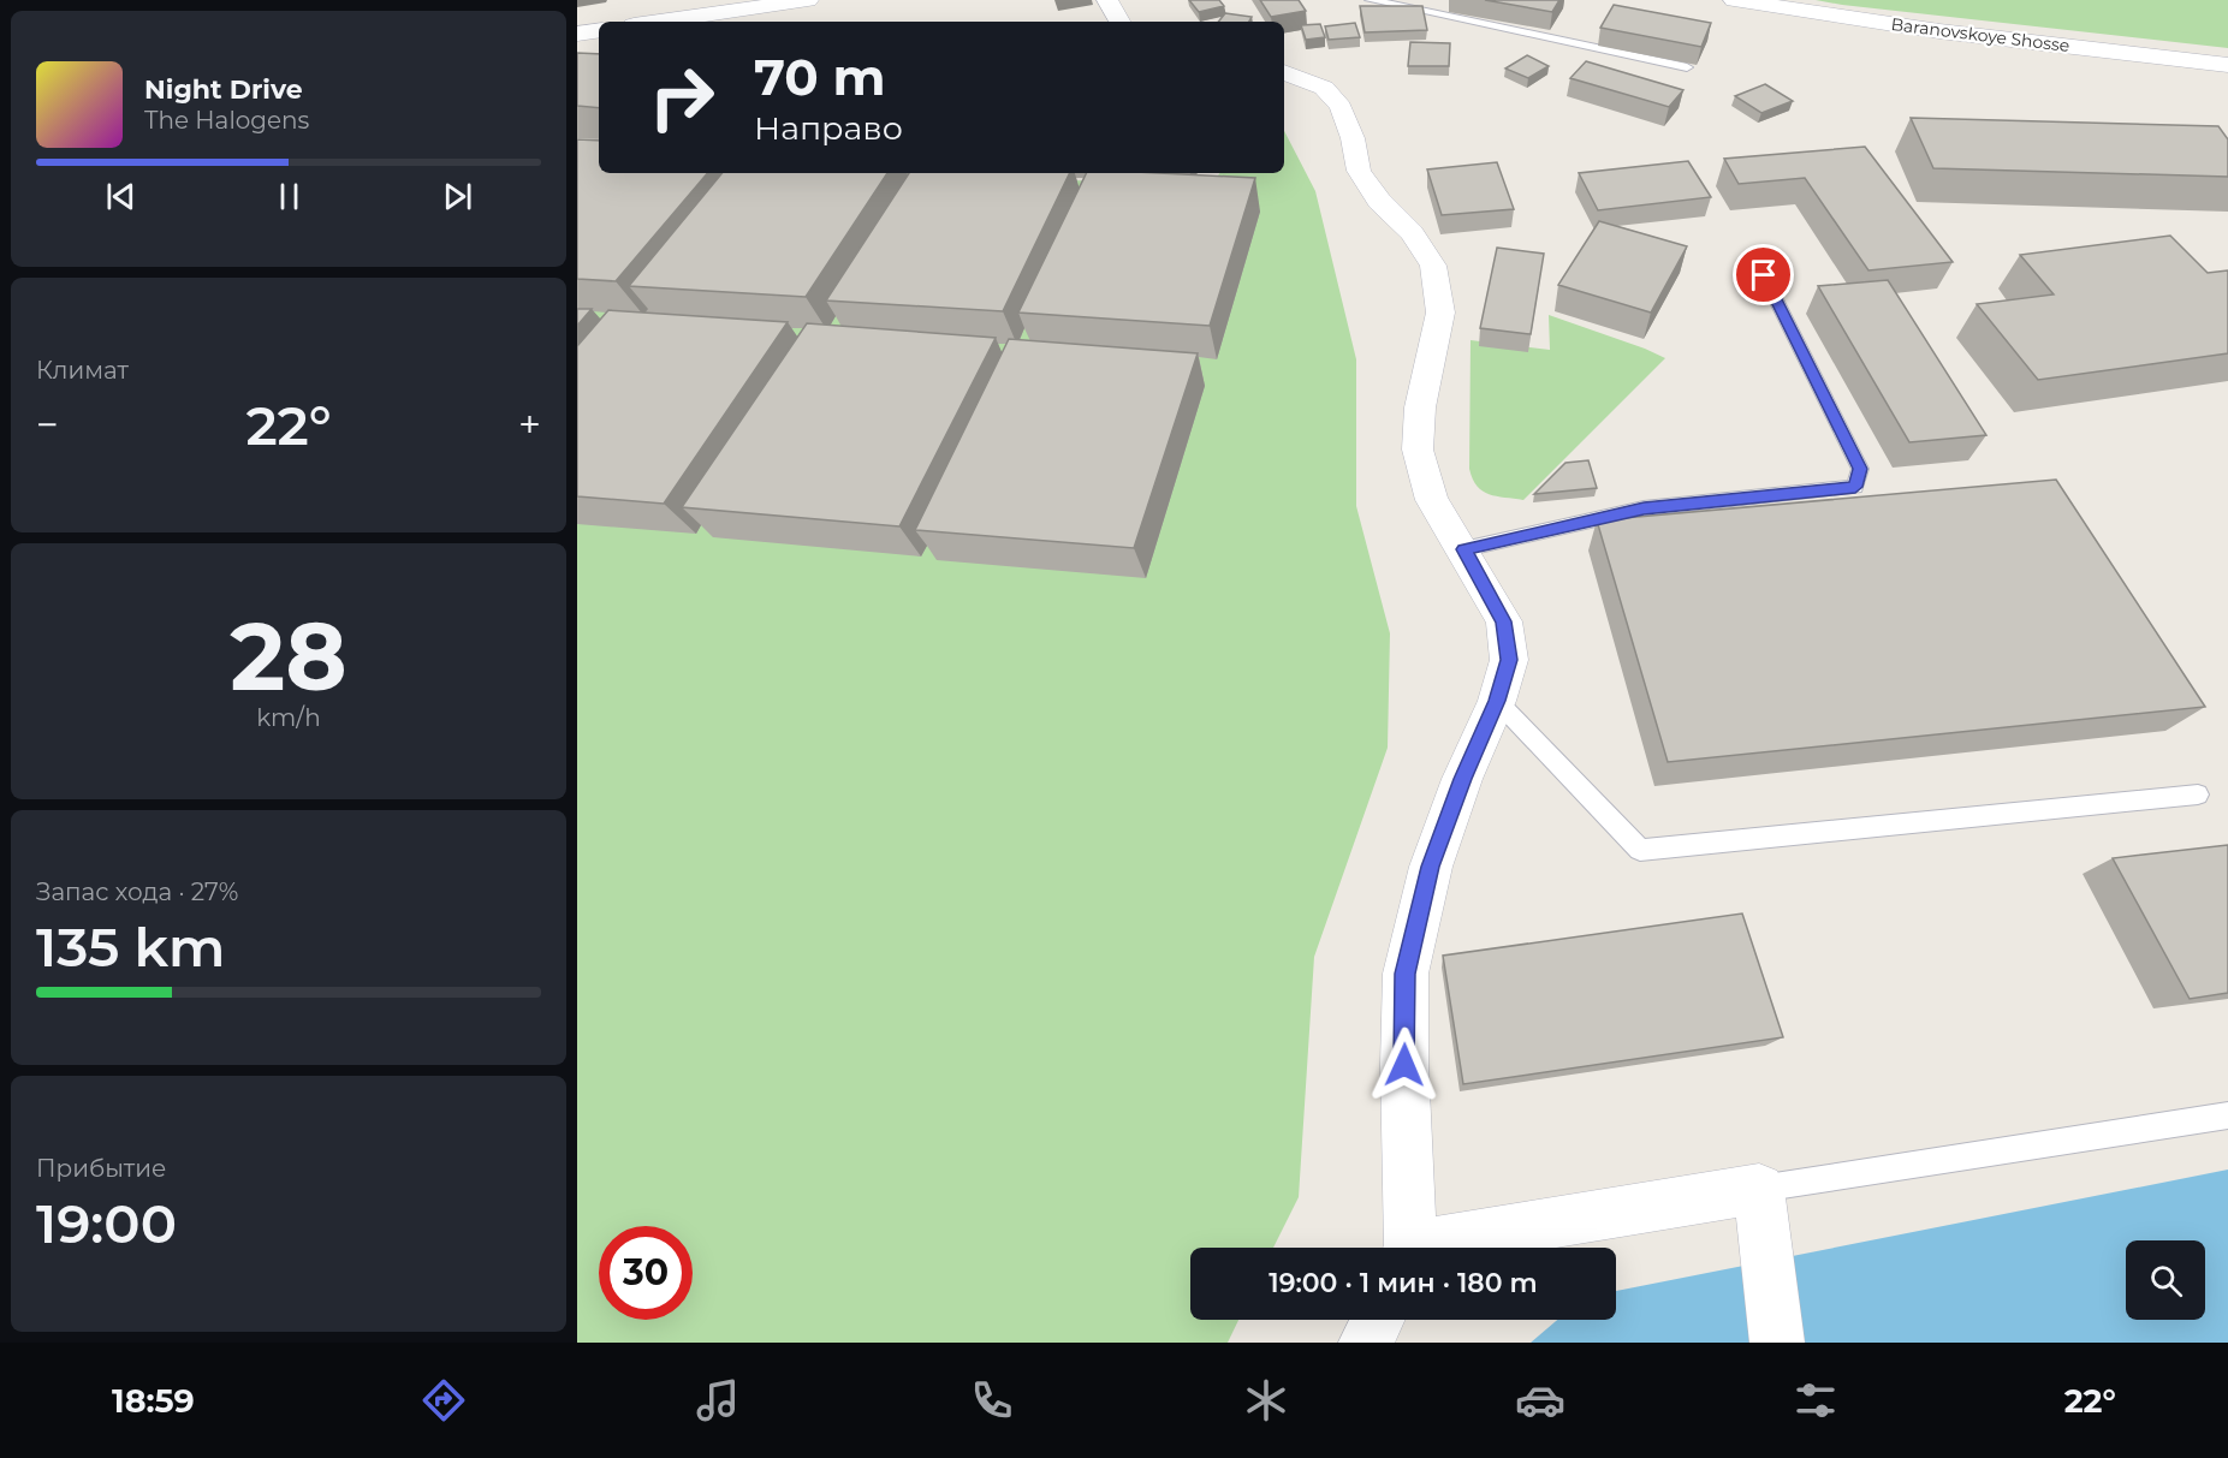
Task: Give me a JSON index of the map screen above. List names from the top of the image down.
{
  "streets": {
    "main road": ["Baranovskoye Shosse"]
  },
  "page": {
    "turn": ["70 m", "Направо"],
    "song": ["Night Drive", "The Halogens"],
    "tile": [
      "Климат",
      ["28", "km/h"],
      ["Запас хода · 27%", "135 km"],
      ["Прибытие", "19:00"]
    ],
    "heat": ["−", "22°", "+"],
    "limit": "30",
    "trip": "19:00 · 1 мин · 180 m",
    "tabs": ["18:59", "22°"]
  }
}
